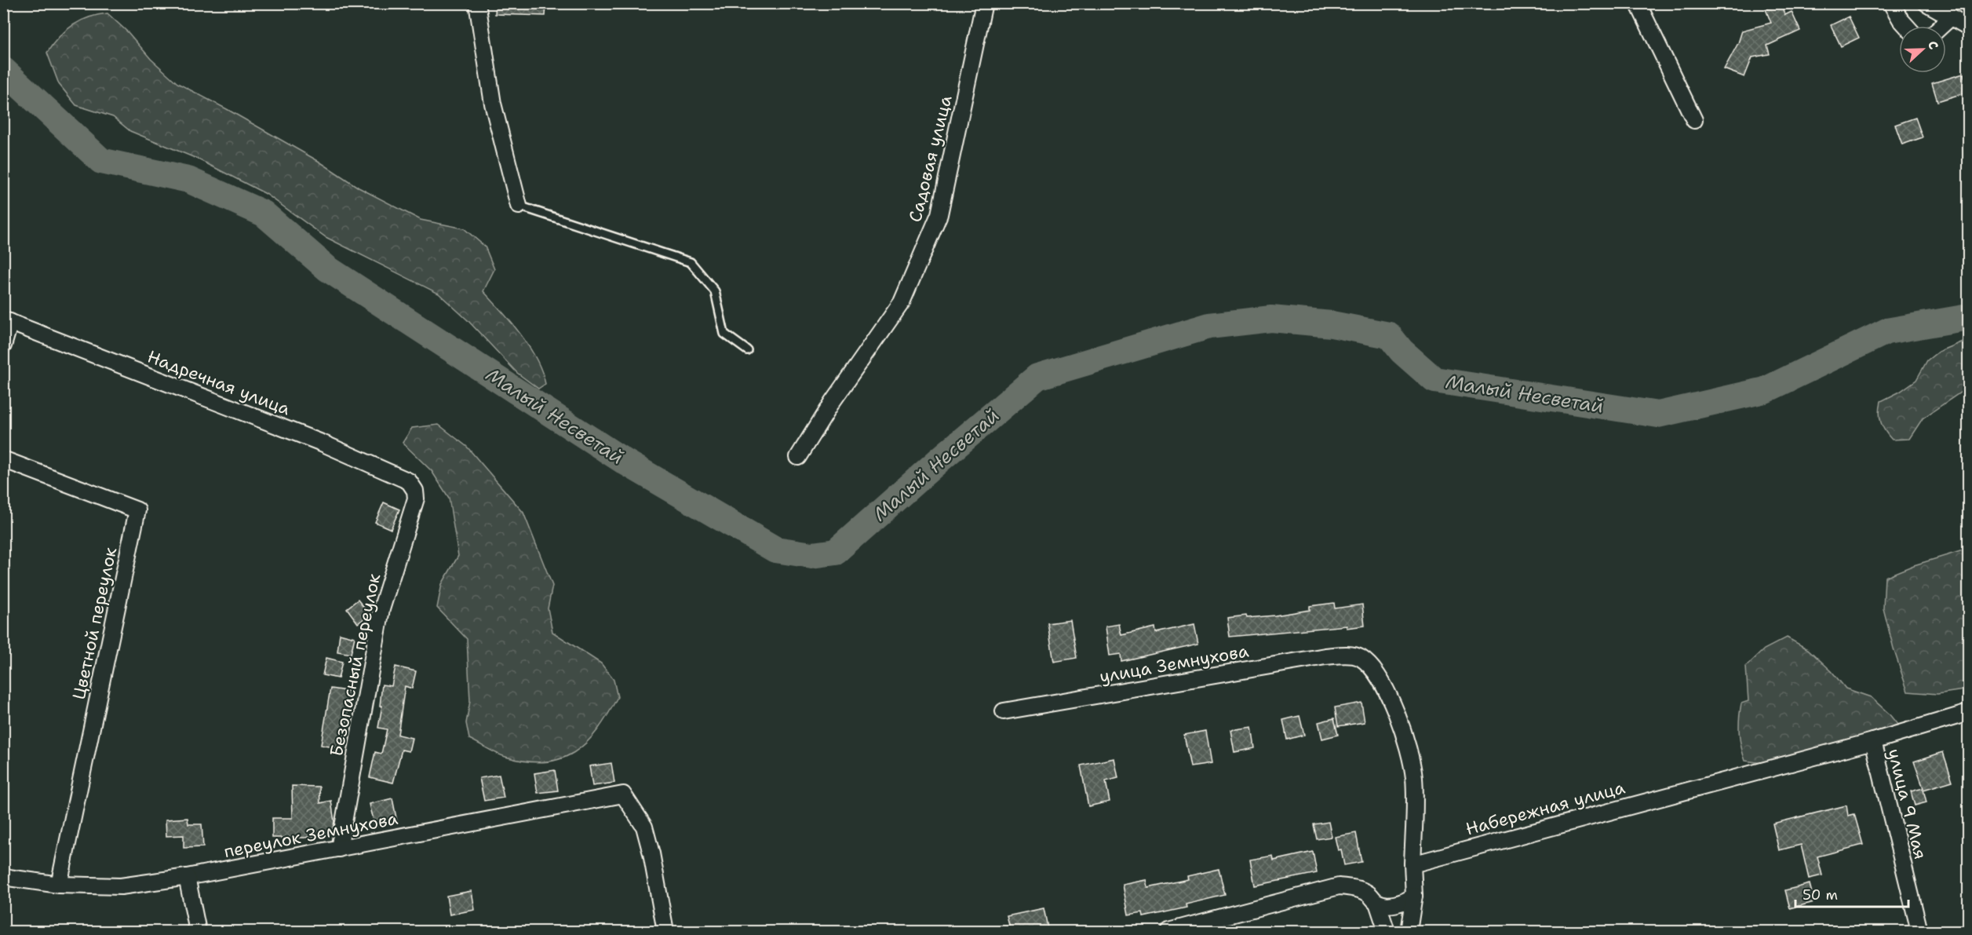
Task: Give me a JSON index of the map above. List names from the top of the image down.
{
  "streets": {
    "street": [
      "Садовая улица",
      "Надречная улица",
      "Цветной переулок",
      "улица Земнухова",
      "Безопасный переулок",
      "улица 9 Мая",
      "Набережная улица",
      "переулок Земнухова"
    ]
  },
  "crossings": [
    ["Надречная улица", "Безопасный переулок"],
    ["Цветной переулок", "переулок Земнухова"],
    ["улица Земнухова", "Набережная улица"],
    ["Безопасный переулок", "переулок Земнухова"],
    ["улица 9 Мая", "Набережная улица"]
  ],
  "water": ["Малый Несветай"],
  "scale_bar": "50 m",
  "north": "right"
}
